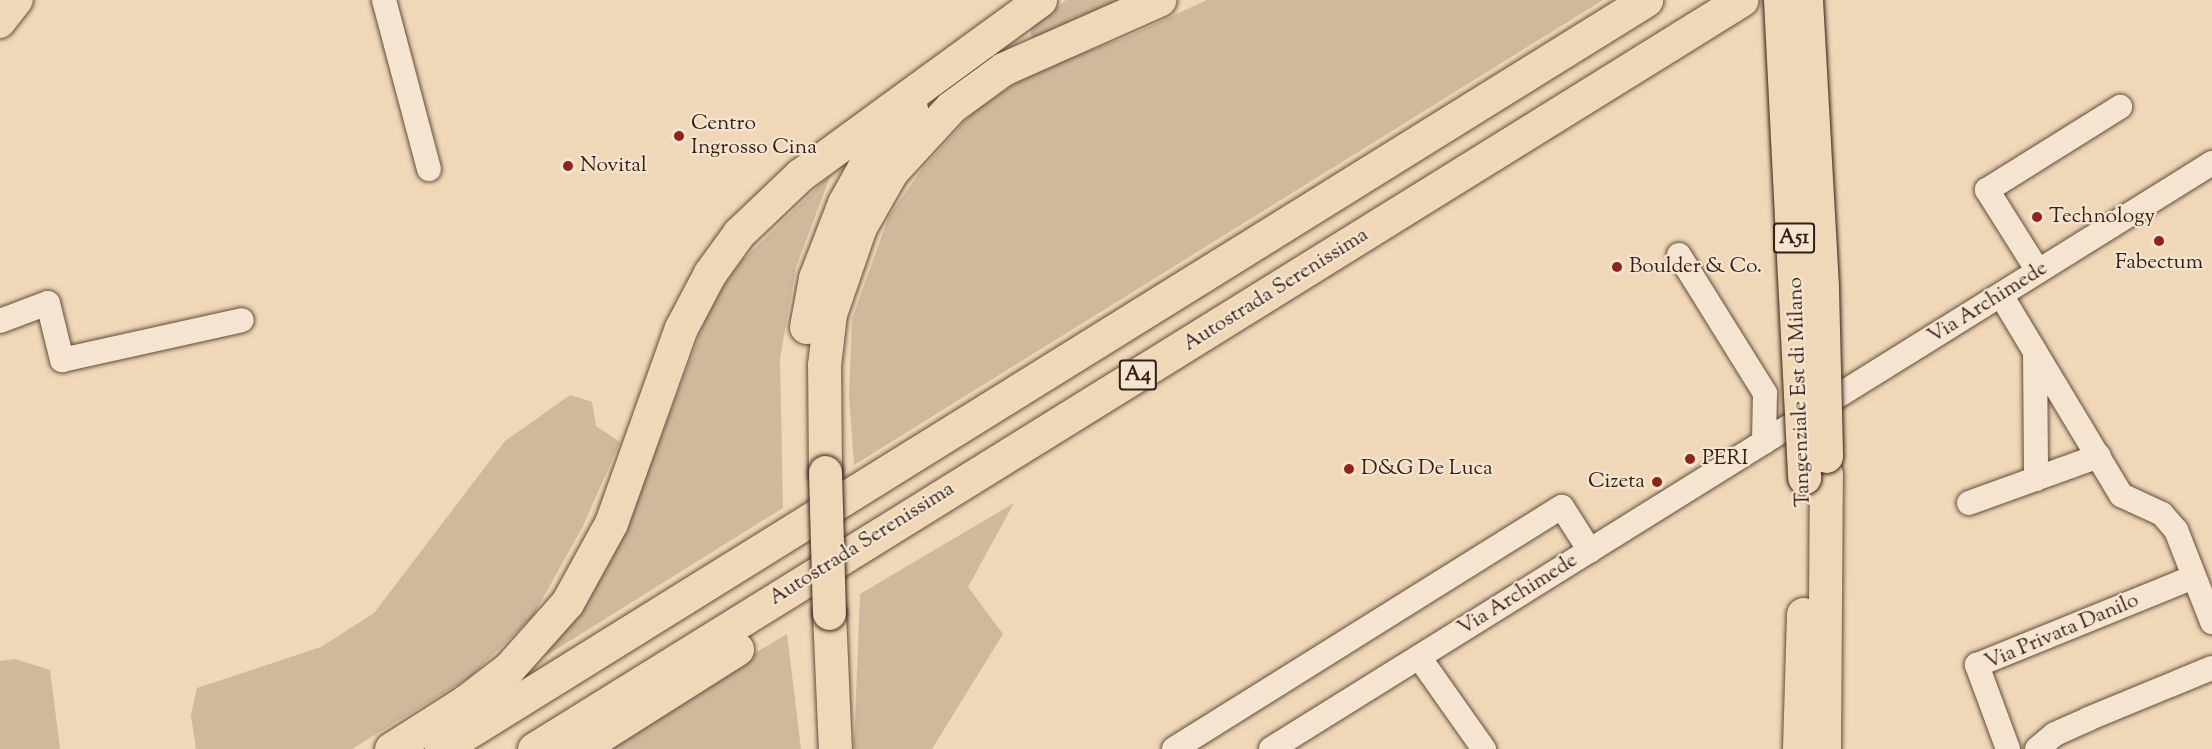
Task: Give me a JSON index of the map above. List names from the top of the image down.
{
  "streets": {
    "highway": [
      "A51",
      "Autostrada Serenissima",
      "A4",
      "Tangenziale Est di Milano"
    ],
    "street": ["Via Archimede", "Via Privata Danilo"]
  },
  "places": [
    "Centro Ingrosso Cina",
    "Novital",
    "Technology",
    "Fabectum",
    "Boulder & Co.",
    "PERI",
    "D&G De Luca",
    "Cizeta"
  ]
}
